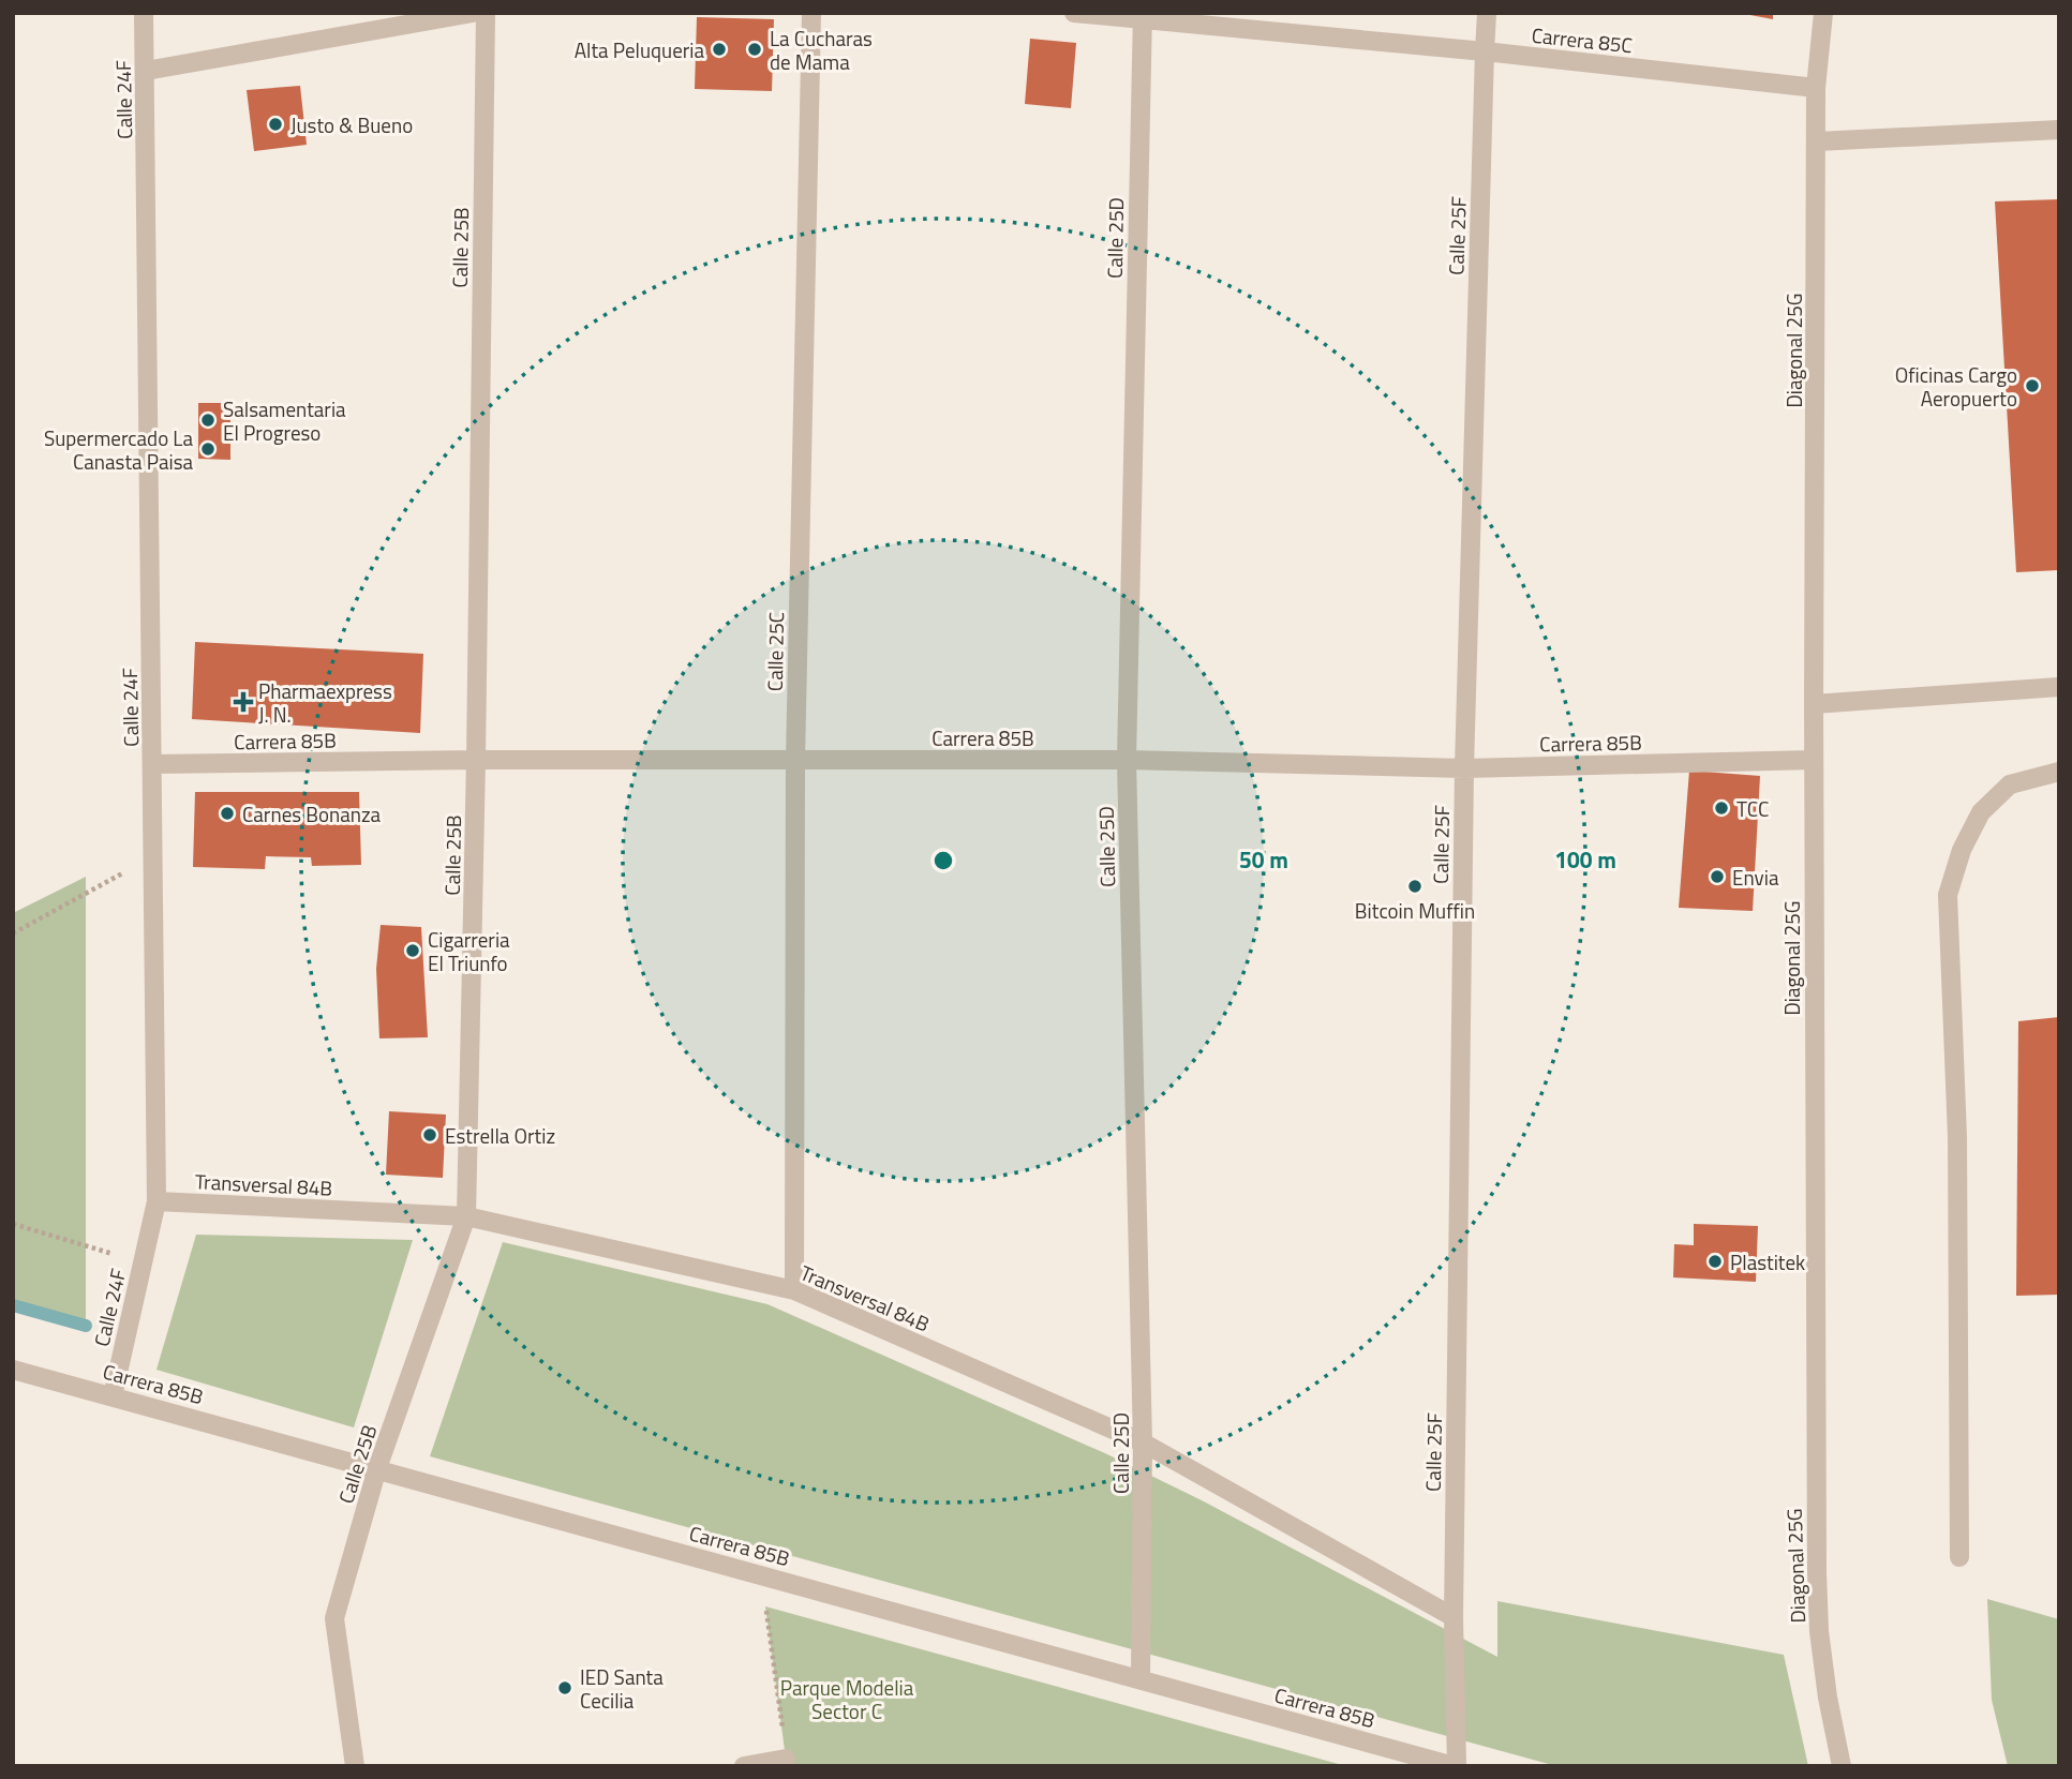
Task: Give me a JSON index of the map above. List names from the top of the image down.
{
  "streets": {
    "street": [
      "Carrera 85C",
      "Calle 24F",
      "Calle 25F",
      "Calle 25D",
      "Calle 25B",
      "Diagonal 25G",
      "Calle 25C",
      "Carrera 85B",
      "Transversal 84B"
    ]
  },
  "crossings": [
    ["Carrera 85C", "Calle 25F"],
    ["Carrera 85C", "Calle 25D"],
    ["Carrera 85C", "Diagonal 25G"],
    ["Calle 24F", "Carrera 85B"],
    ["Calle 24F", "Transversal 84B"],
    ["Calle 25F", "Carrera 85B"],
    ["Calle 25F", "Transversal 84B"],
    ["Calle 25D", "Carrera 85B"],
    ["Calle 25D", "Transversal 84B"],
    ["Calle 25B", "Carrera 85B"],
    ["Calle 25B", "Transversal 84B"],
    ["Diagonal 25G", "Carrera 85B"],
    ["Calle 25C", "Carrera 85B"],
    ["Calle 25C", "Transversal 84B"]
  ],
  "parks": ["Parque Modelia Sector C"],
  "places": {
    "other": [
      "Alta Peluqueria",
      "La Cucharas de Mama",
      "Justo & Bueno",
      "Oficinas Cargo Aeropuerto",
      "Salsamentaria El Progreso",
      "Supermercado La Canasta Paisa",
      "TCC",
      "Carnes Bonanza",
      "Envia",
      "Bitcoin Muffin",
      "Cigarreria El Triunfo",
      "Estrella Ortiz",
      "Plastitek",
      "IED Santa Cecilia"
    ],
    "health": ["Pharmaexpress J. N."]
  },
  "rings": ["50 m", "100 m"]
}
